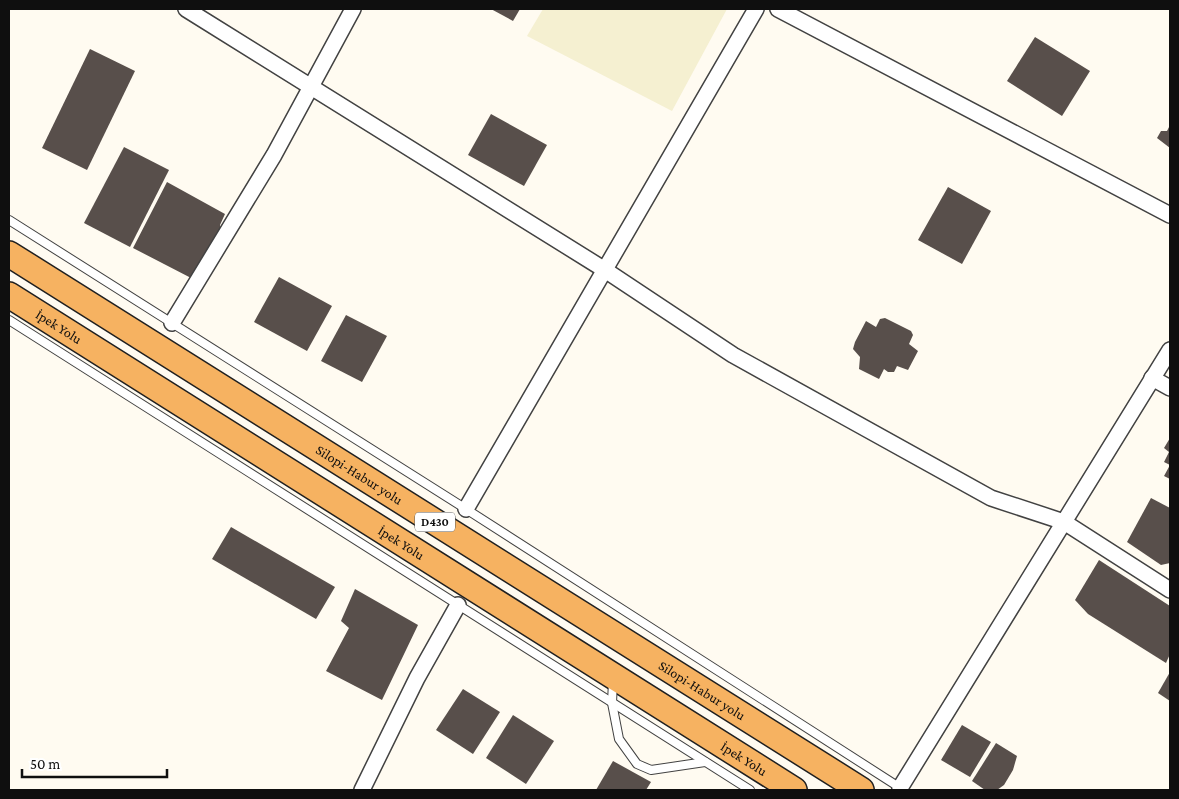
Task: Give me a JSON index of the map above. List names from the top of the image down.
{
  "streets": {
    "highway": ["İpek Yolu", "Silopi-Habur yolu", "D430"]
  },
  "scale_bar": "50 m"
}
